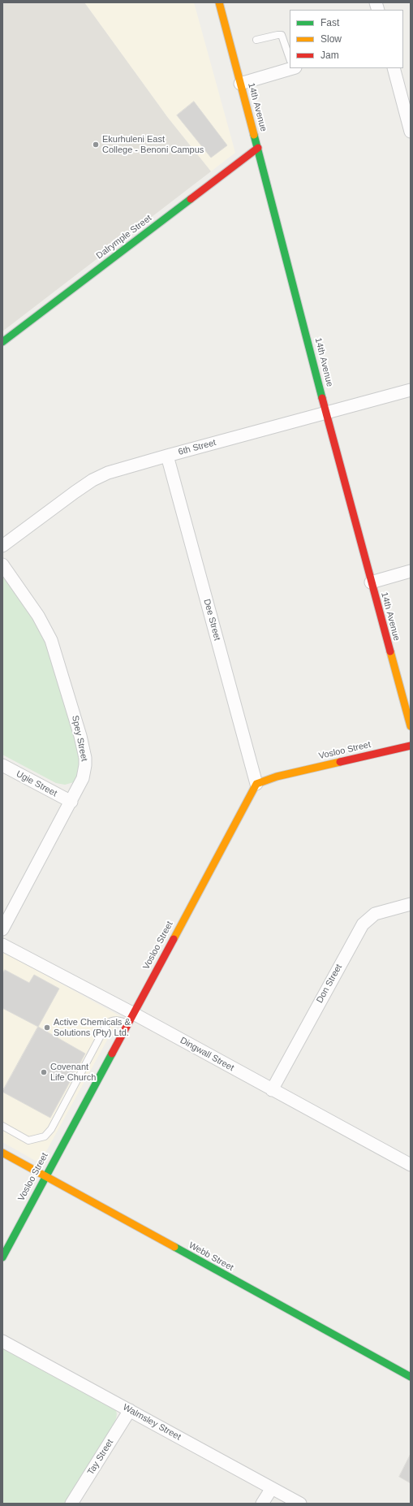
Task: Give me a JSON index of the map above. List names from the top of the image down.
{
  "streets": {
    "street": [
      "14th Avenue",
      "Dalrymple Street",
      "6th Street",
      "Dee Street",
      "Spey Street",
      "Vosloo Street",
      "Ugie Street",
      "Don Street",
      "Dingwall Street",
      "Webb Street",
      "Walmsley Street",
      "Tay Street"
    ]
  },
  "crossings": [
    ["14th Avenue", "Dalrymple Street"],
    ["14th Avenue", "6th Street"],
    ["6th Street", "Dee Street"],
    ["Dee Street", "Vosloo Street"],
    ["Spey Street", "Ugie Street"],
    ["Vosloo Street", "Dingwall Street"],
    ["Vosloo Street", "Webb Street"],
    ["Don Street", "Dingwall Street"],
    ["Walmsley Street", "Tay Street"]
  ],
  "places": ["Ekurhuleni East College - Benoni Campus", "Active Chemicals & Solutions (Pty) Ltd.", "Covenant Life Church"],
  "legend": ["Fast", "Slow", "Jam"]
}
